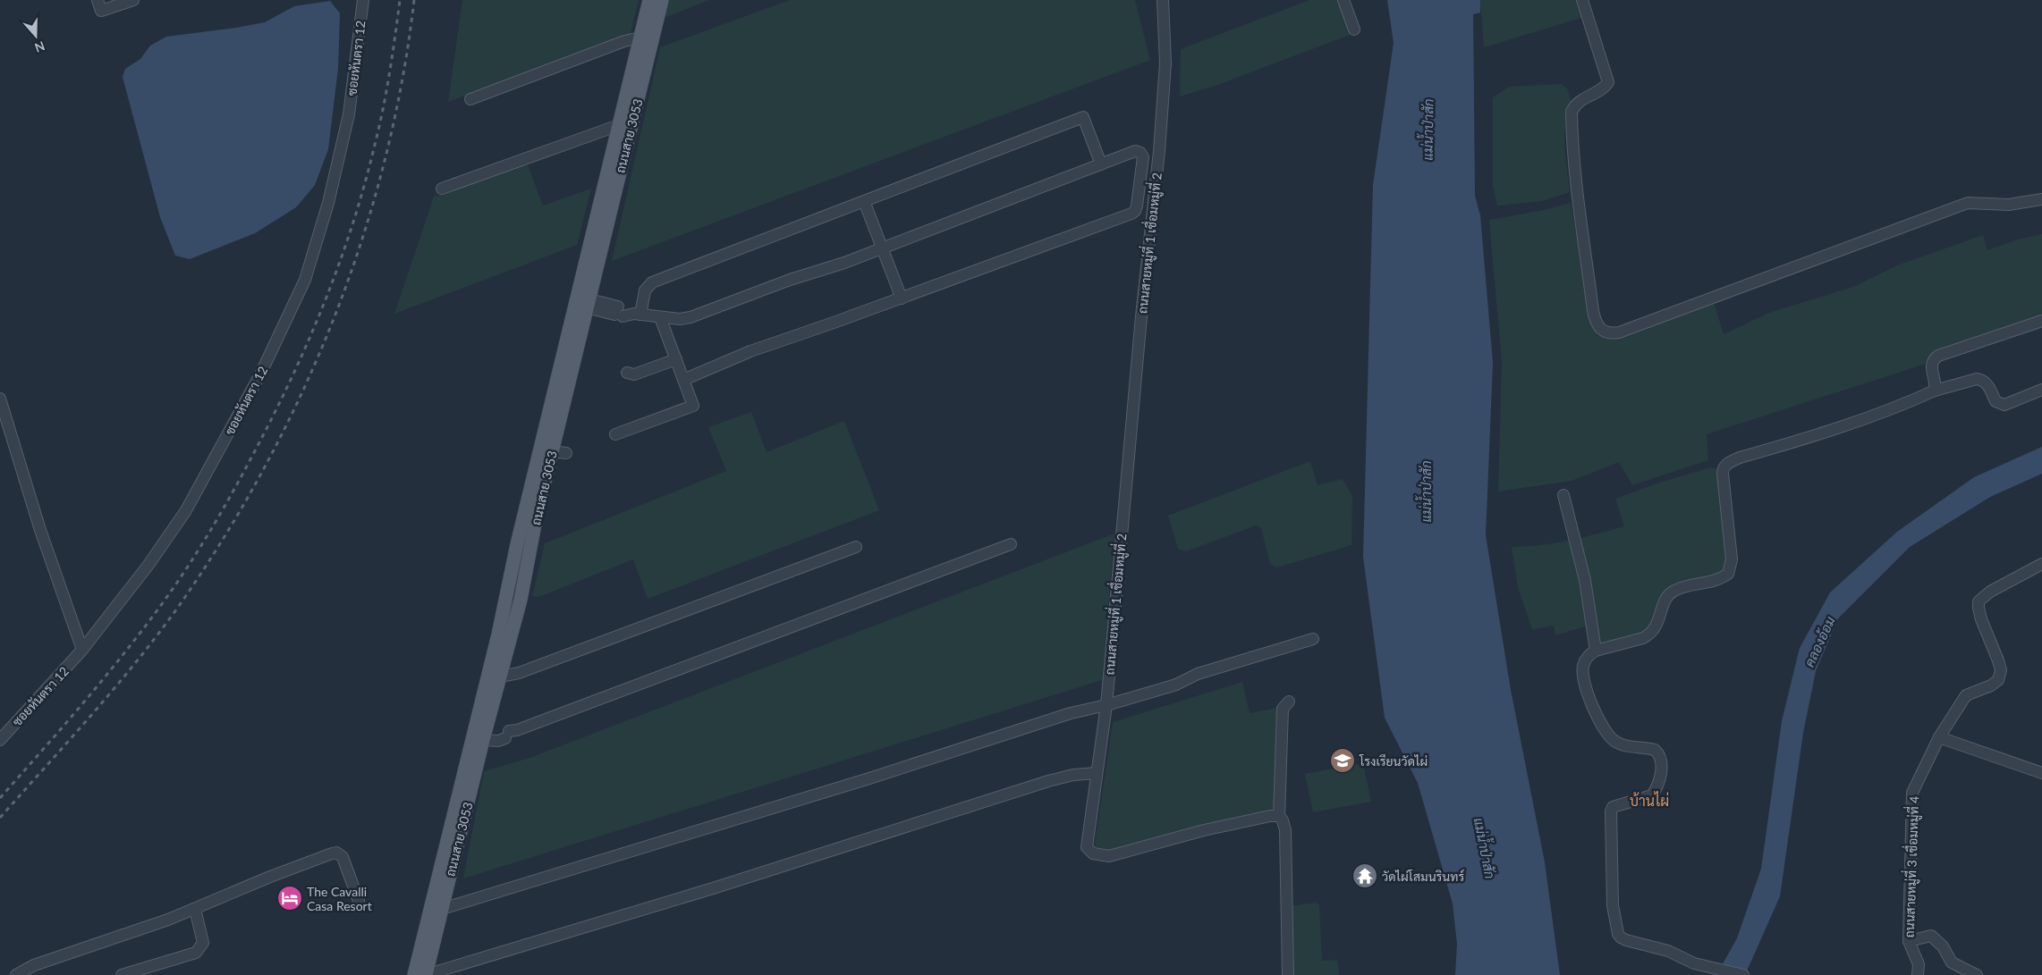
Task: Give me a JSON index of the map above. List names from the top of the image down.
{
  "streets": {
    "main road": ["ถนนสาย 3053"],
    "street": ["ซอยหันตรา 12", "ถนนสายหมู่ที่ 1 เชื่อมหมู่ที่ 2", "ถนนสายหมู่ที่ 3 เชื่อมหมู่ที่ 4"]
  },
  "districts": ["บ้านไผ่"],
  "water": ["แม่น้ำป่าสัก", "คลองอ้อม"],
  "places": {
    "school or university": ["โรงเรียนวัดไผ่"],
    "temple": ["วัดไผ่โสมนรินทร์"],
    "hotel": ["The Cavalli Casa Resort"]
  },
  "north": "bottom"
}
